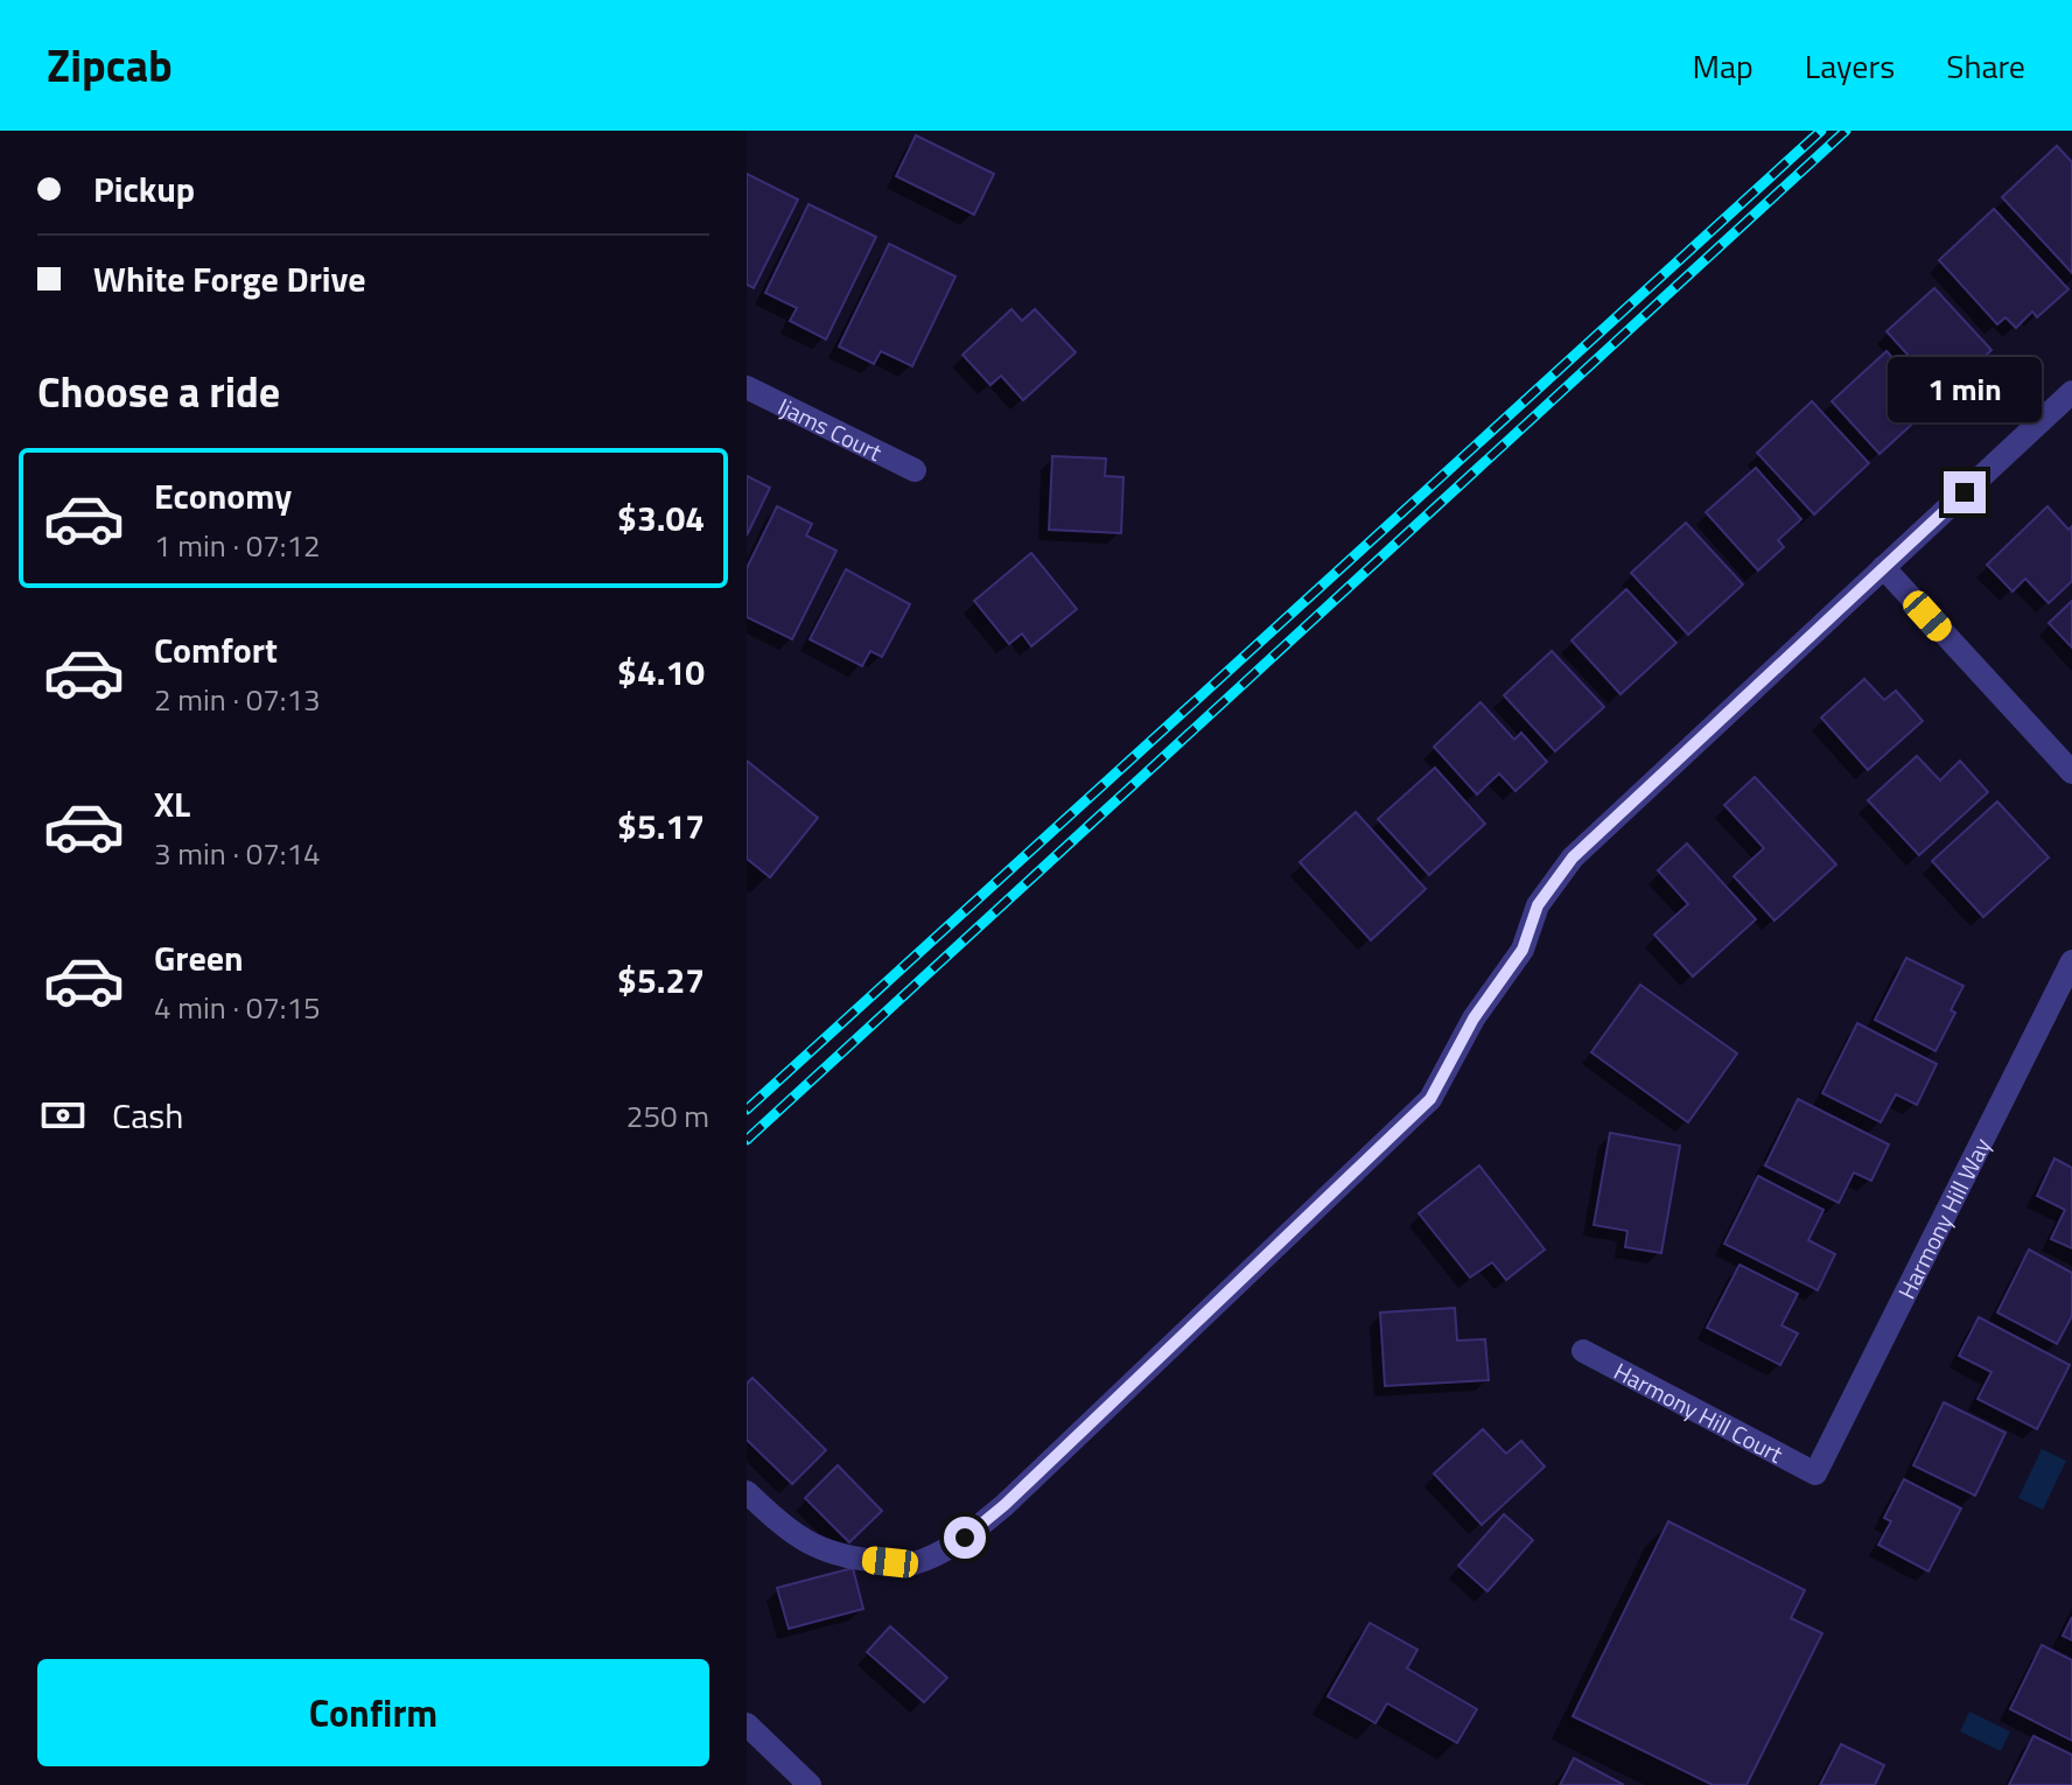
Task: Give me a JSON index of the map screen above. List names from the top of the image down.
{
  "streets": {
    "street": ["Ijams Court", "Harmony Hill Way", "Harmony Hill Court"]
  },
  "crossings": [
    ["Harmony Hill Way", "Harmony Hill Court"]
  ],
  "page": {
    "header": "Zipcab",
    "nav": ["Map", "Layers", "Share"],
    "banner": ["Pickup", "White Forge Drive"],
    "heading": "Choose a ride",
    "bubble": "1 min",
    "list": [
      {
        "name": "Economy",
        "note": "1 min · 07:12",
        "value": "$3.04"
      },
      {
        "name": "Comfort",
        "note": "2 min · 07:13",
        "value": "$4.10"
      },
      {
        "name": "XL",
        "note": "3 min · 07:14",
        "value": "$5.17"
      },
      {
        "name": "Green",
        "note": "4 min · 07:15",
        "value": "$5.27"
      }
    ],
    "pay": ["Cash", "250 m"],
    "buttons": "Confirm"
  }
}
